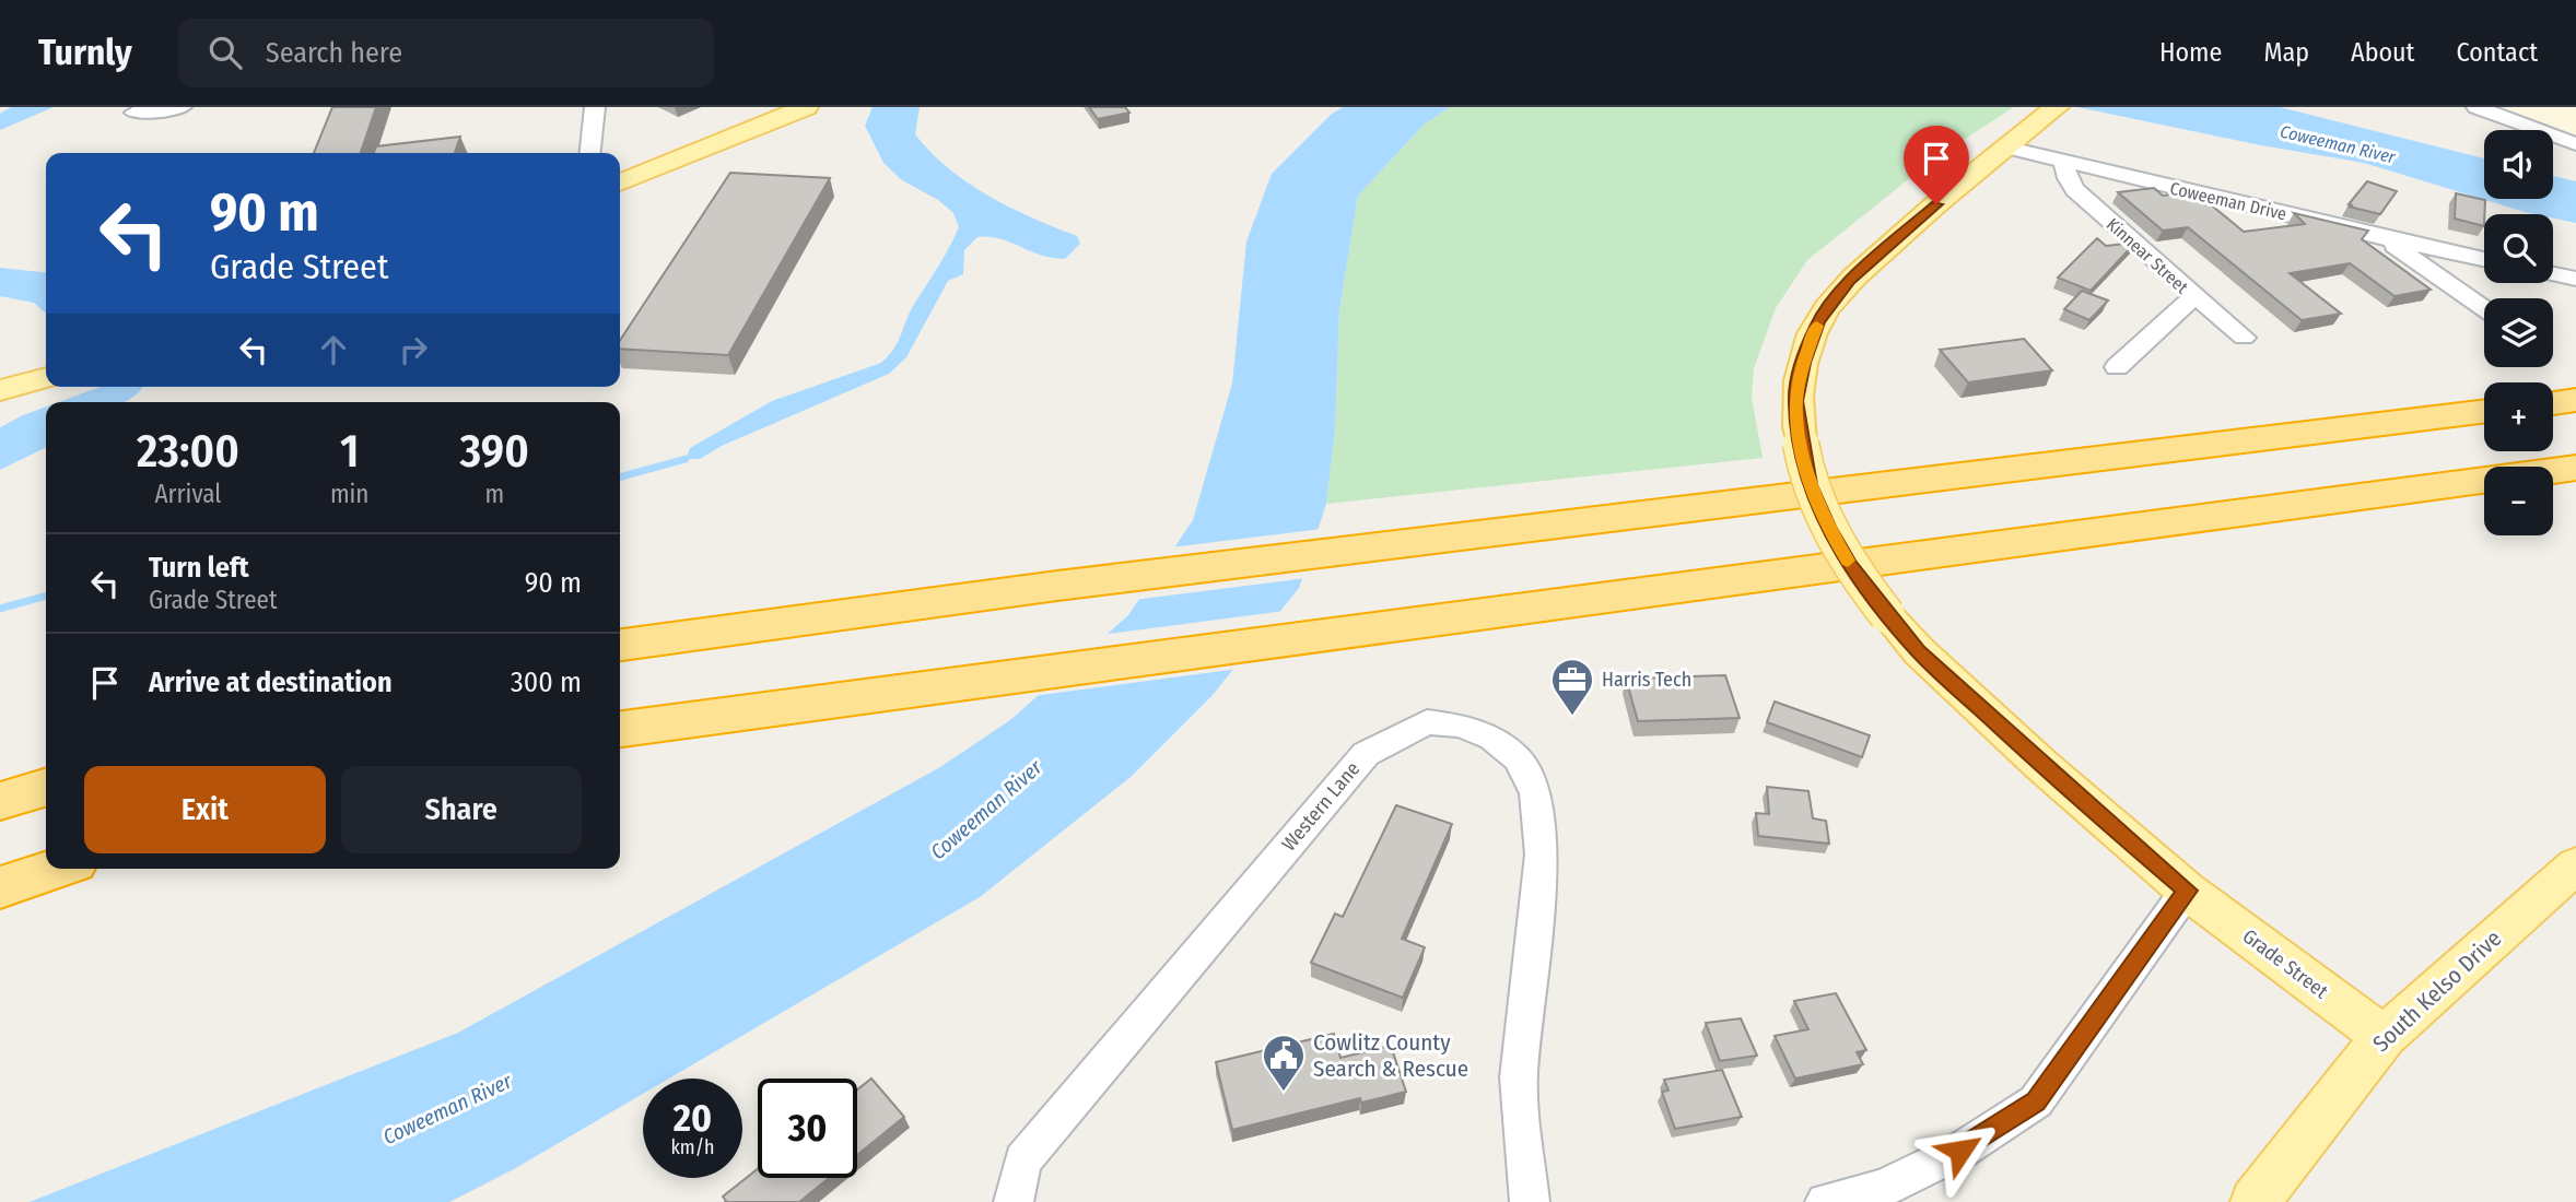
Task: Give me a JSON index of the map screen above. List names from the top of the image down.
{
  "streets": {
    "main road": ["Grade Street", "South Kelso Drive"],
    "street": ["Coweeman Drive", "Kinnear Street", "Western Lane"]
  },
  "crossings": [
    ["Coweeman Drive", "Kinnear Street"],
    ["Coweeman Drive", "Grade Street"],
    ["Grade Street", "South Kelso Drive"]
  ],
  "water": ["Coweeman River"],
  "places": {
    "office": ["Harris Tech"],
    "public building": ["Cowlitz County Search & Rescue"]
  },
  "page": {
    "header": "Turnly",
    "search": "Search here",
    "nav": [
      "Home",
      "Map",
      "About",
      "Contact"
    ],
    "map_buttons": ["+", "−"],
    "turn": ["90 m", "Grade Street"],
    "eta": [
      "23:00",
      "Arrival",
      "1",
      "min",
      "390",
      "m"
    ],
    "list": [
      {
        "name": "Turn left",
        "note": "Grade Street",
        "value": "90 m"
      },
      {
        "name": "Arrive at destination",
        "value": "300 m"
      }
    ],
    "buttons": ["Exit", "Share"],
    "speed": "20 km/h",
    "limit": "30"
  }
}
